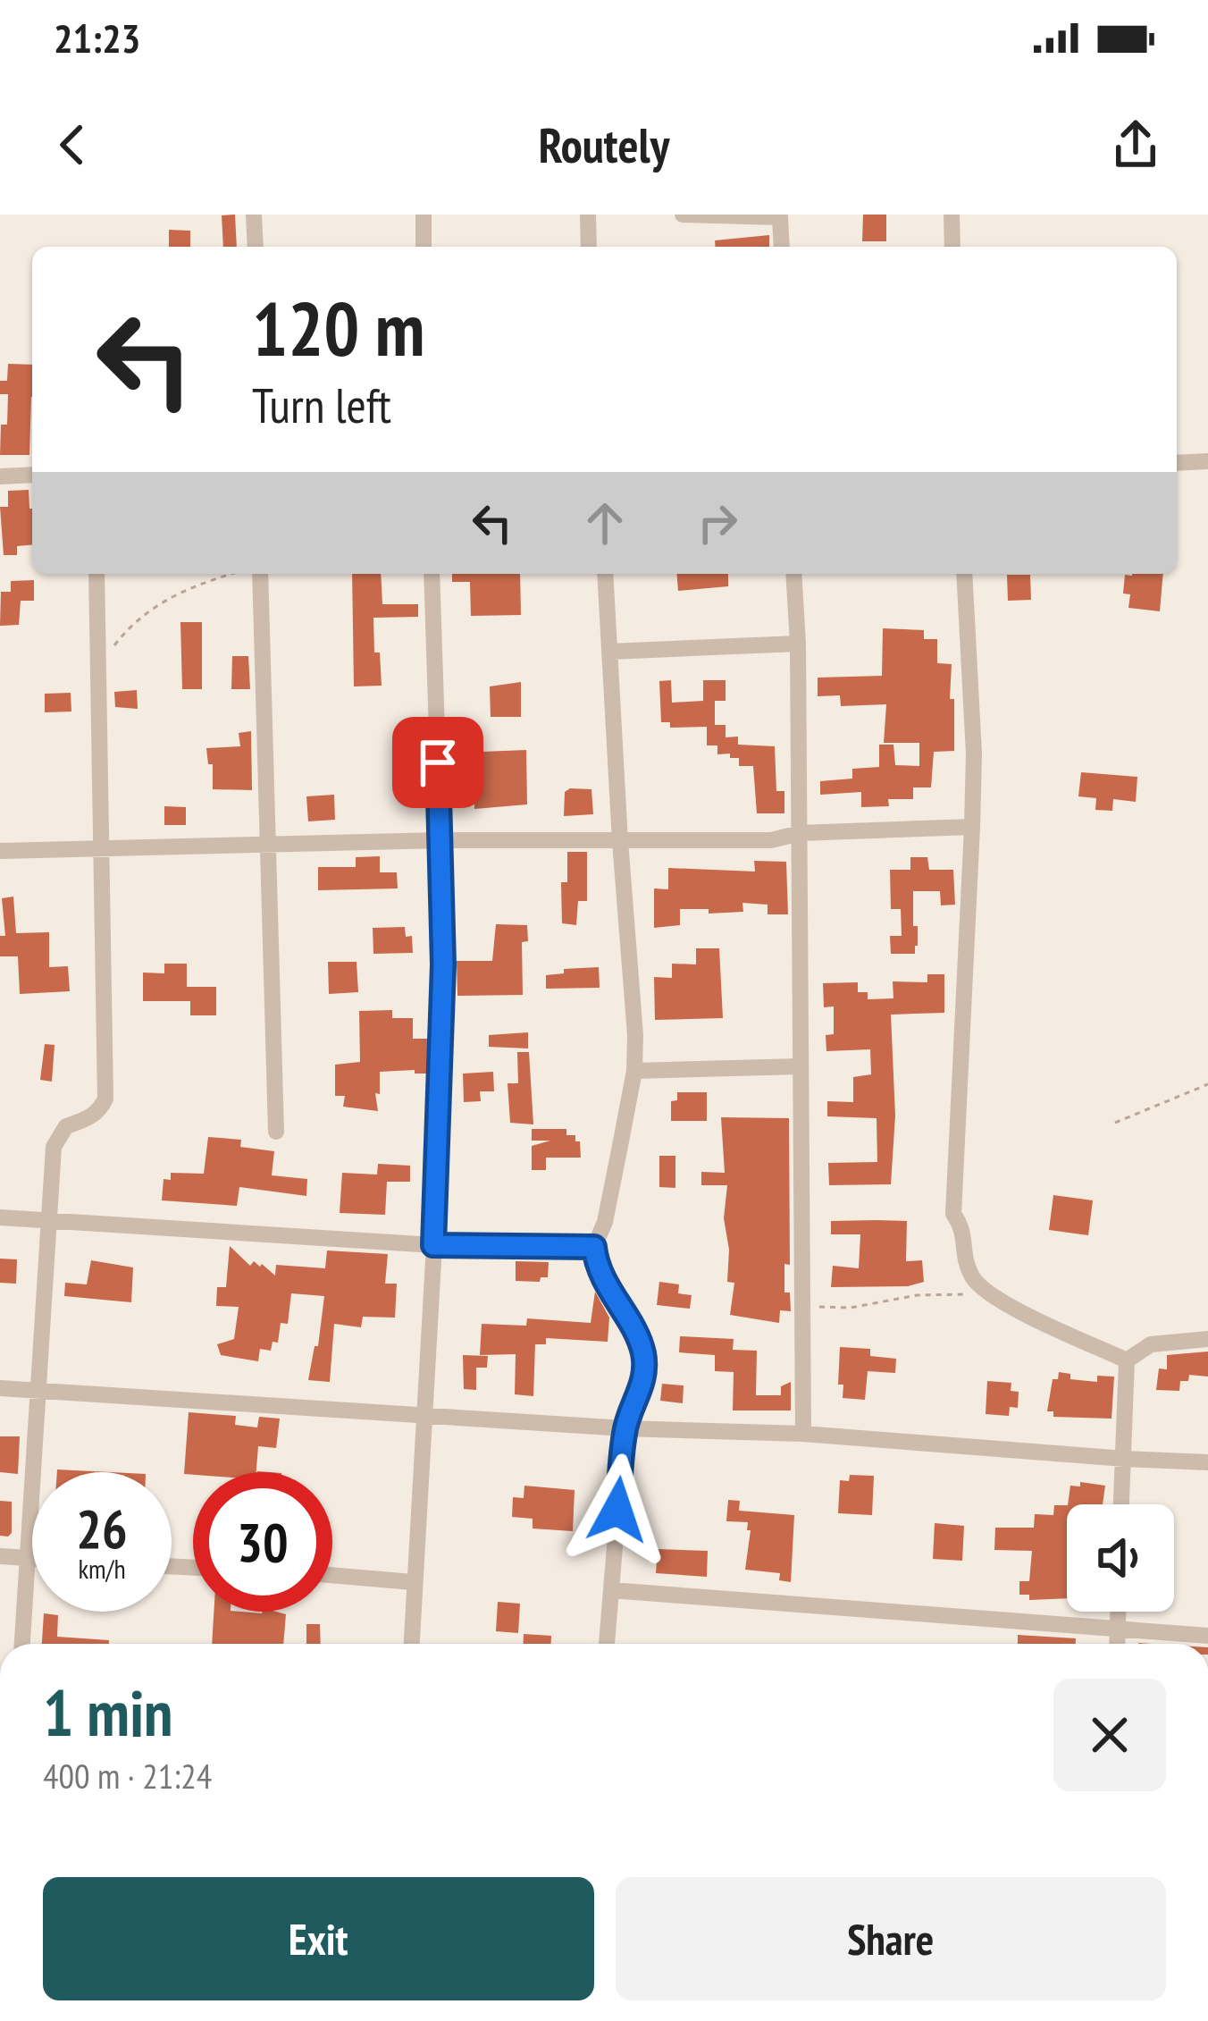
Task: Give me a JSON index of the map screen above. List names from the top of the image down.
{
  "page": {
    "status": "21:23",
    "header": "Routely",
    "turn": ["120 m", "Turn left"],
    "speed": "26 km/h",
    "limit": "30",
    "heading": ["1 min", "400 m · 21:24"],
    "buttons": ["Exit", "Share"]
  }
}
